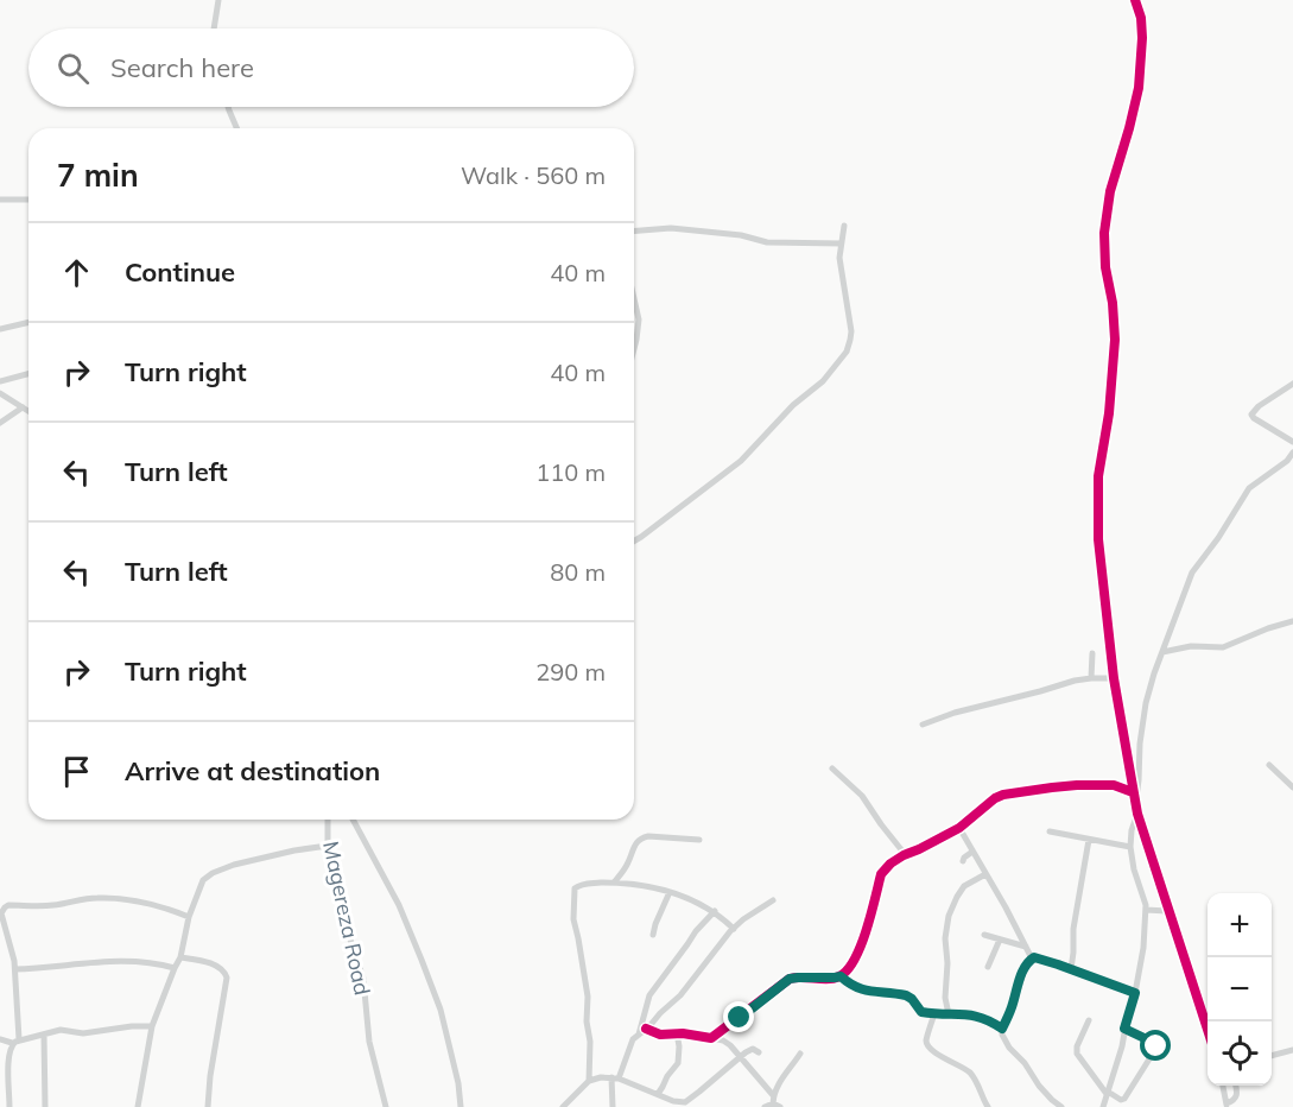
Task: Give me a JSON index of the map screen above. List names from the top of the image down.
{
  "streets": {
    "street": ["Magereza Road"]
  },
  "page": {
    "search": "Search here",
    "heading": ["7 min", "Walk · 560 m"],
    "list": [
      ["Continue", "40 m"],
      ["Turn right", "40 m"],
      ["Turn left", "110 m"],
      ["Turn left", "80 m"],
      ["Turn right", "290 m"],
      "Arrive at destination"
    ],
    "map_buttons": ["+", "−"]
  }
}
